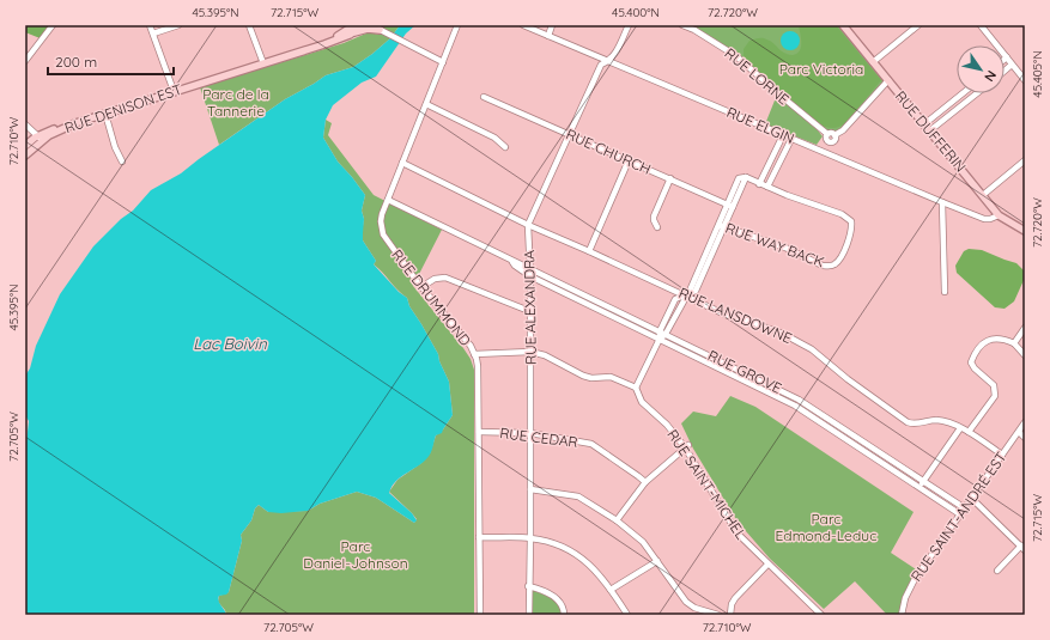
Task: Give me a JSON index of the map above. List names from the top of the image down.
{
  "streets": {
    "main road": ["RUE DENISON EST", "RUE DUFFERIN"],
    "street": [
      "RUE LORNE",
      "RUE ELGIN",
      "RUE CHURCH",
      "RUE WAY BACK",
      "RUE DRUMMOND",
      "RUE ALEXANDRA",
      "RUE LANSDOWNE",
      "RUE GROVE",
      "RUE CEDAR",
      "RUE SAINT-MICHEL",
      "RUE SAINT-ANDRÉ EST"
    ]
  },
  "crossings": [
    ["RUE ELGIN", "RUE DUFFERIN"],
    ["RUE ELGIN", "RUE ALEXANDRA"],
    ["RUE CHURCH", "RUE WAY BACK"],
    ["RUE CHURCH", "RUE ALEXANDRA"],
    ["RUE DRUMMOND", "RUE LANSDOWNE"],
    ["RUE DRUMMOND", "RUE GROVE"],
    ["RUE DRUMMOND", "RUE CEDAR"],
    ["RUE ALEXANDRA", "RUE LANSDOWNE"],
    ["RUE ALEXANDRA", "RUE GROVE"],
    ["RUE ALEXANDRA", "RUE CEDAR"],
    ["RUE LANSDOWNE", "RUE SAINT-ANDRÉ EST"],
    ["RUE GROVE", "RUE SAINT-ANDRÉ EST"]
  ],
  "water": ["Lac Boivin"],
  "parks": [
    "Parc Victoria",
    "Parc de la Tannerie",
    "Parc Edmond-Leduc",
    "Parc Daniel-Johnson"
  ],
  "scale_bar": "200 m",
  "north": "bottom right",
  "coordinates": [
    "45.395°N",
    "72.715°W",
    "45.400°N",
    "72.720°W",
    "45.405°N",
    "72.710°W",
    "72.705°W"
  ]
}
